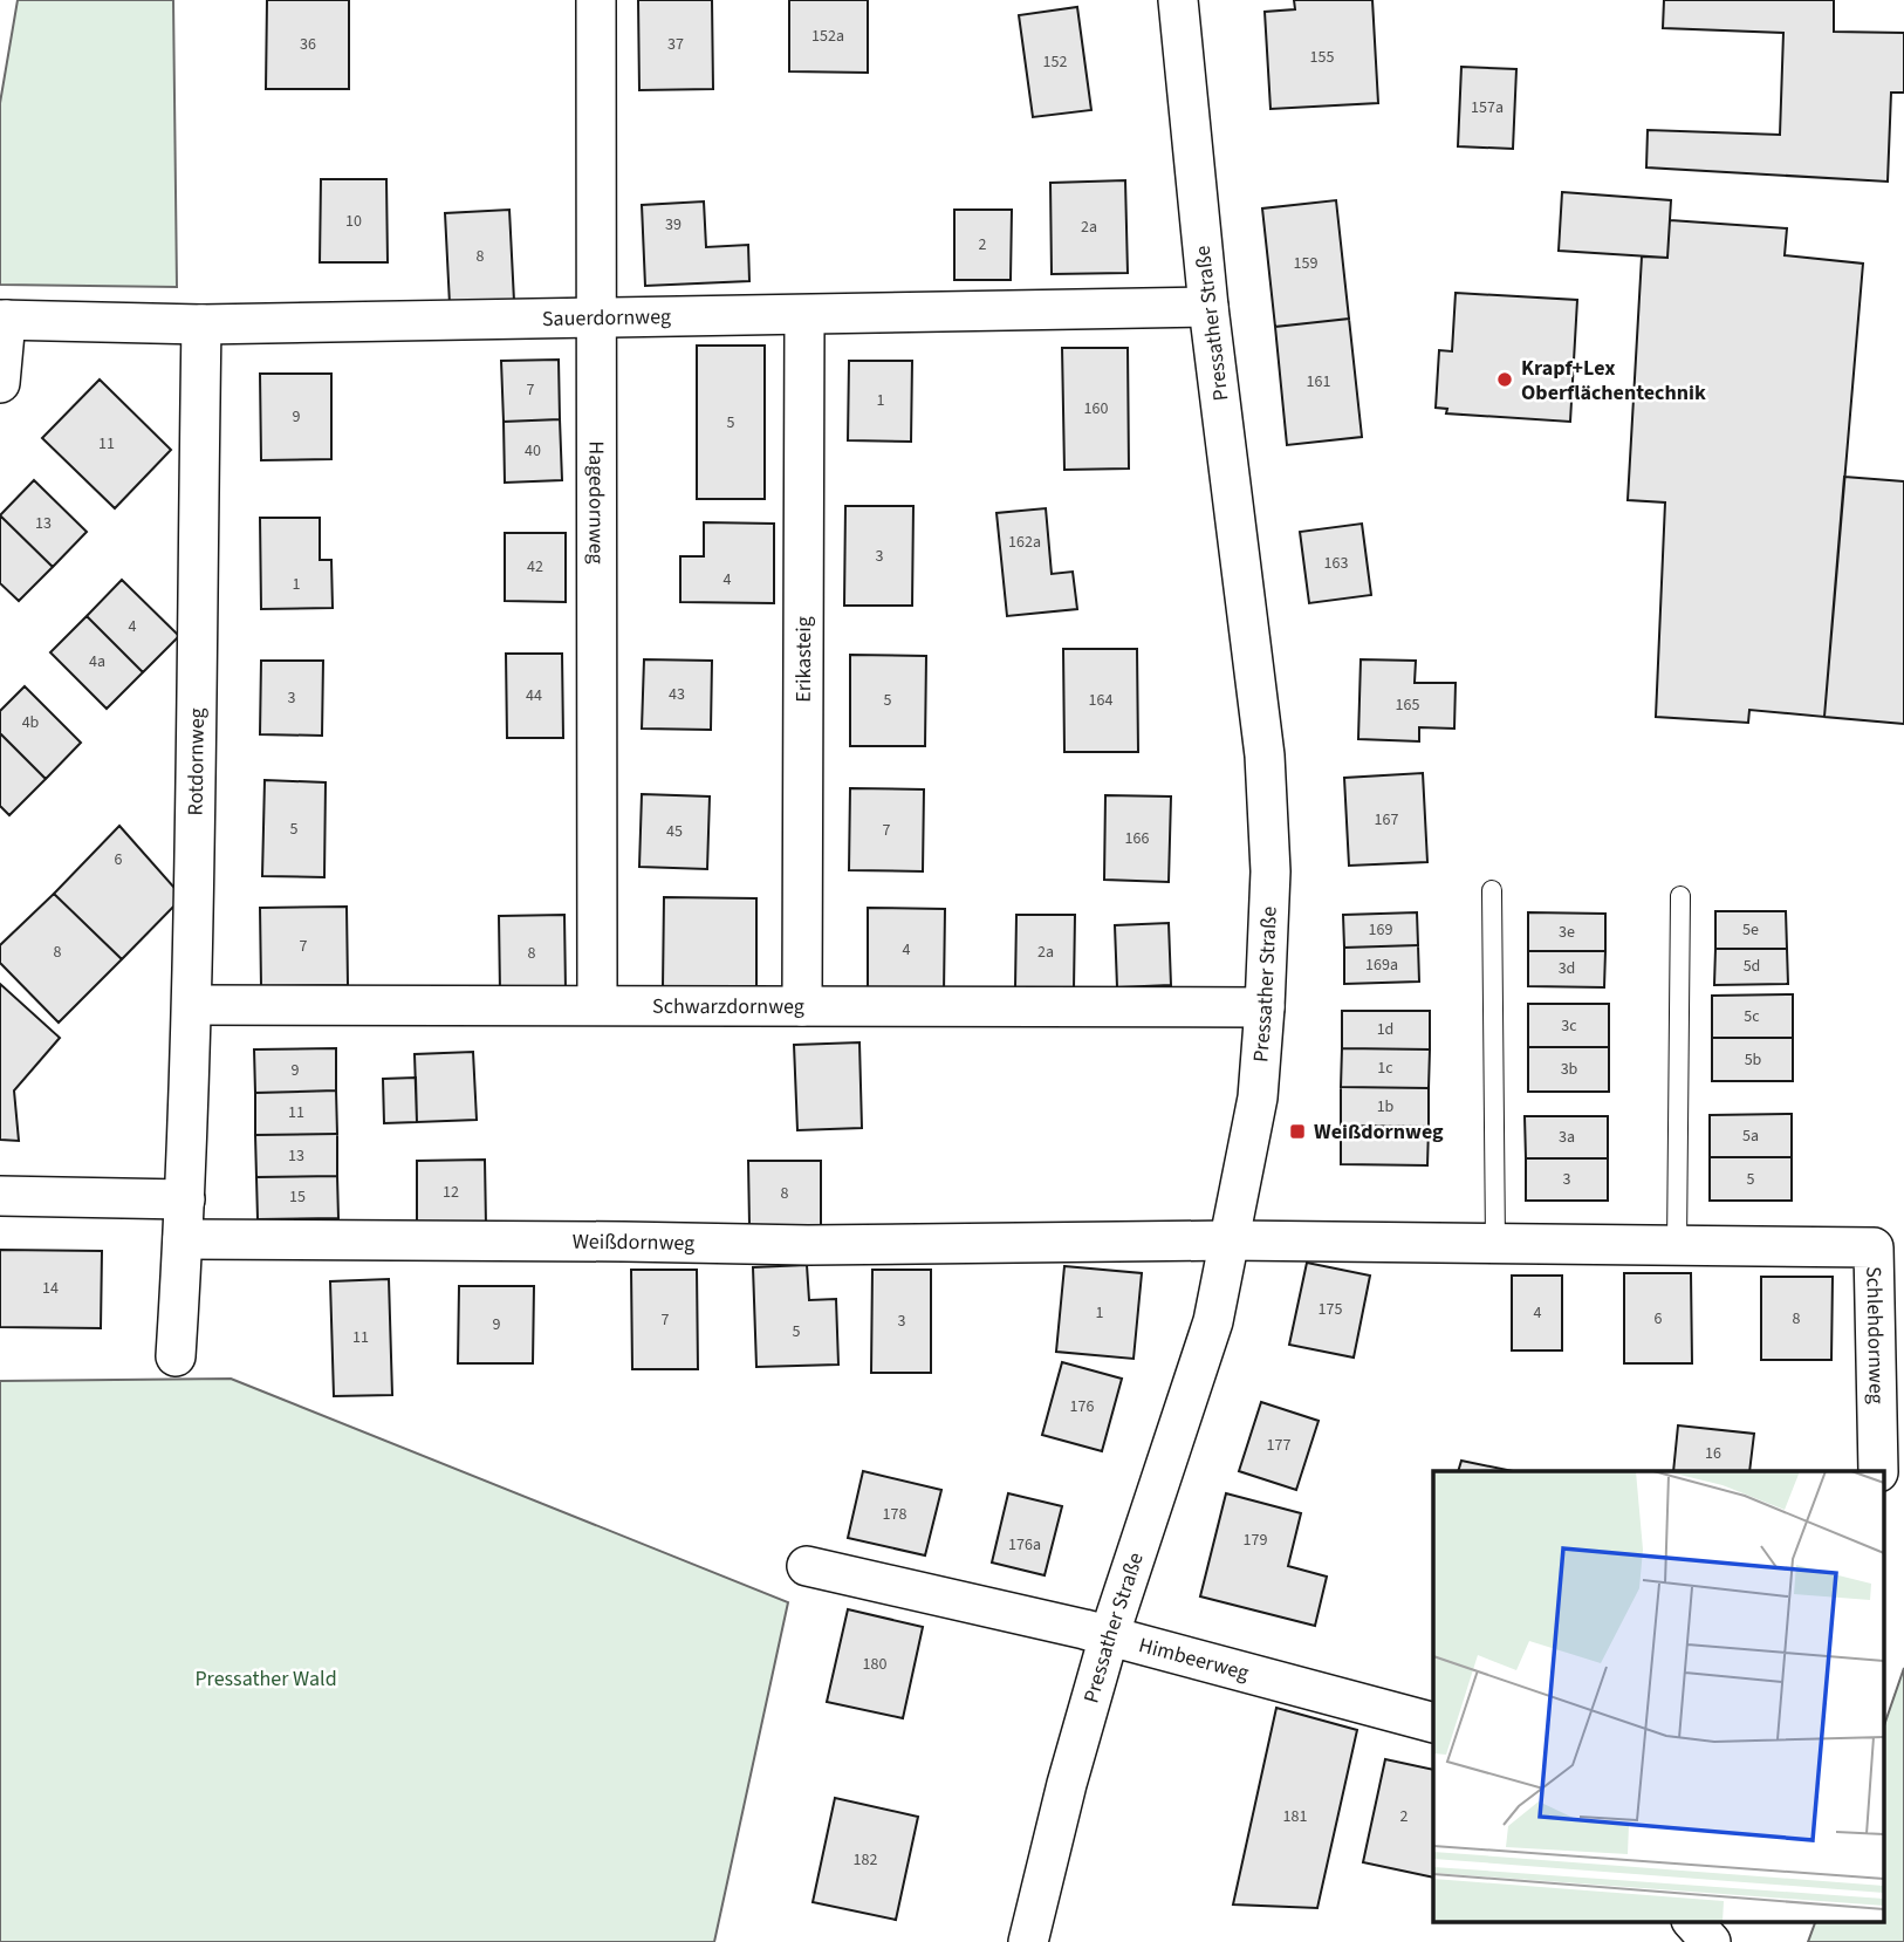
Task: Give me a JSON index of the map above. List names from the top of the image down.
{
  "streets": {
    "street": [
      "Sauerdornweg",
      "Pressather Straße",
      "Hagedornweg",
      "Erikasteig",
      "Rotdornweg",
      "Schwarzdornweg",
      "Weißdornweg",
      "Schlehdornweg",
      "Himbeerweg"
    ]
  },
  "crossings": [
    ["Sauerdornweg", "Pressather Straße"],
    ["Sauerdornweg", "Hagedornweg"],
    ["Sauerdornweg", "Erikasteig"],
    ["Sauerdornweg", "Rotdornweg"],
    ["Pressather Straße", "Schwarzdornweg"],
    ["Pressather Straße", "Weißdornweg"],
    ["Pressather Straße", "Schlehdornweg"],
    ["Pressather Straße", "Himbeerweg"],
    ["Hagedornweg", "Schwarzdornweg"],
    ["Erikasteig", "Schwarzdornweg"],
    ["Rotdornweg", "Schwarzdornweg"],
    ["Rotdornweg", "Weißdornweg"],
    ["Weißdornweg", "Schlehdornweg"]
  ],
  "parks": ["Pressather Wald"],
  "places": {
    "other": ["Krapf+Lex Oberflächentechnik"],
    "transit": ["Weißdornweg"]
  },
  "house_numbers": [
    "152a",
    "36",
    "37",
    "155",
    "152",
    "157a",
    "10",
    "39",
    "2a",
    "2",
    "8",
    "159",
    "161",
    "7",
    "1",
    "160",
    "9",
    "5",
    "11",
    "40",
    "13",
    "162a",
    "3",
    "163",
    "42",
    "4",
    "1",
    "4",
    "4a",
    "43",
    "44",
    "3",
    "5",
    "164",
    "165",
    "4b",
    "167",
    "5",
    "7",
    "45",
    "166",
    "6",
    "169",
    "5e",
    "3e",
    "7",
    "4",
    "8",
    "2a",
    "8",
    "169a",
    "5d",
    "3d",
    "5c",
    "3c",
    "1d",
    "5b",
    "1c",
    "3b",
    "9",
    "1b",
    "11",
    "5a",
    "3a",
    "13",
    "3",
    "5",
    "12",
    "8",
    "15",
    "14",
    "175",
    "1",
    "4",
    "6",
    "8",
    "7",
    "3",
    "9",
    "5",
    "11",
    "176",
    "177",
    "16",
    "178",
    "179",
    "176a",
    "180",
    "181",
    "2",
    "182"
  ]
}
